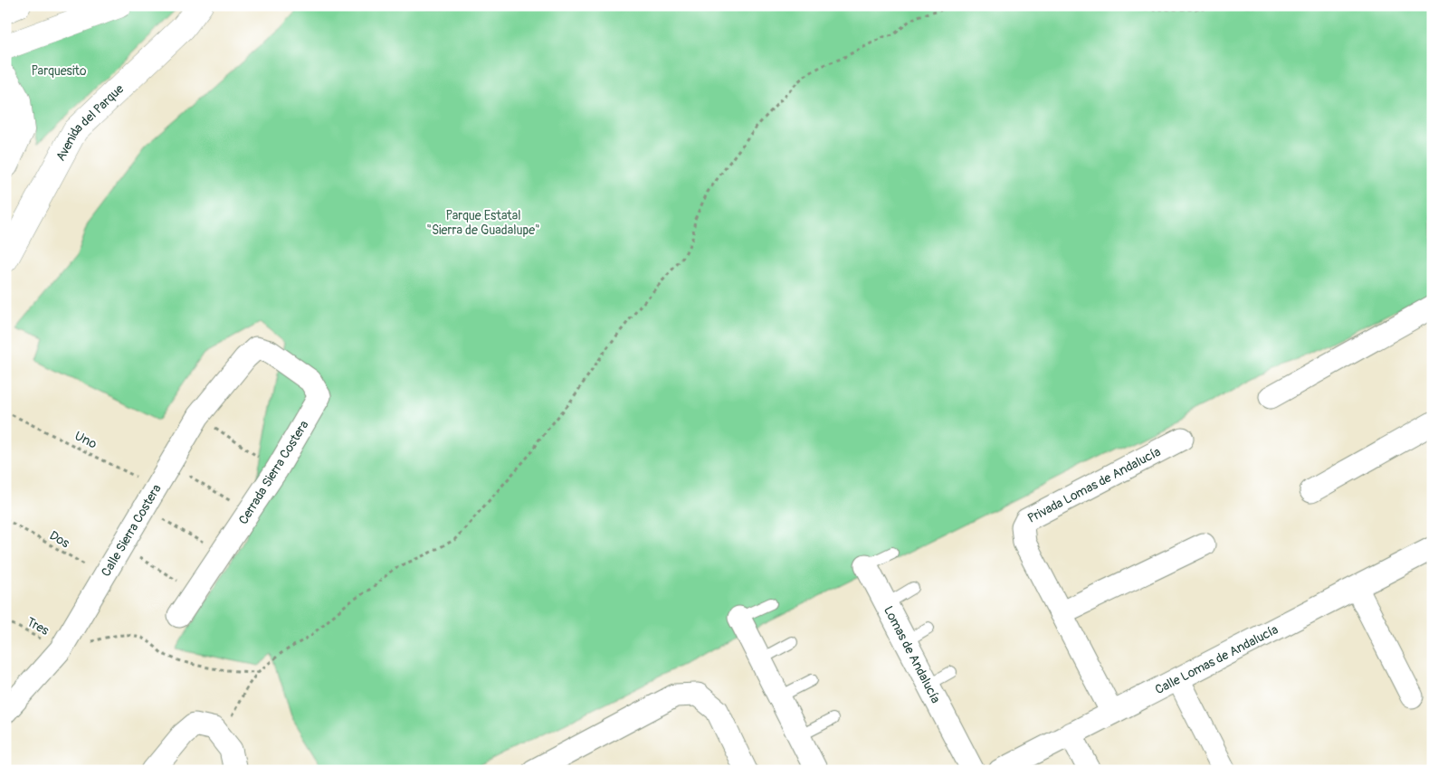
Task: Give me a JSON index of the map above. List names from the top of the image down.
{
  "streets": {
    "street": [
      "Avenida del Parque",
      "Cerrada Sierra Costera",
      "Privada Lomas de Andalucía",
      "Calle Sierra Costera",
      "Lomas de Andalucía",
      "Calle Lomas de Andalucía"
    ],
    "path": ["Uno", "Dos", "Tres"]
  },
  "crossings": [
    ["Uno", "Calle Sierra Costera"],
    ["Cerrada Sierra Costera", "Calle Sierra Costera"],
    ["Privada Lomas de Andalucía", "Calle Lomas de Andalucía"],
    ["Calle Sierra Costera", "Dos"],
    ["Calle Sierra Costera", "Tres"]
  ],
  "parks": ["Parquesito", "Parque Estatal \"Sierra de Guadalupe\""]
}
